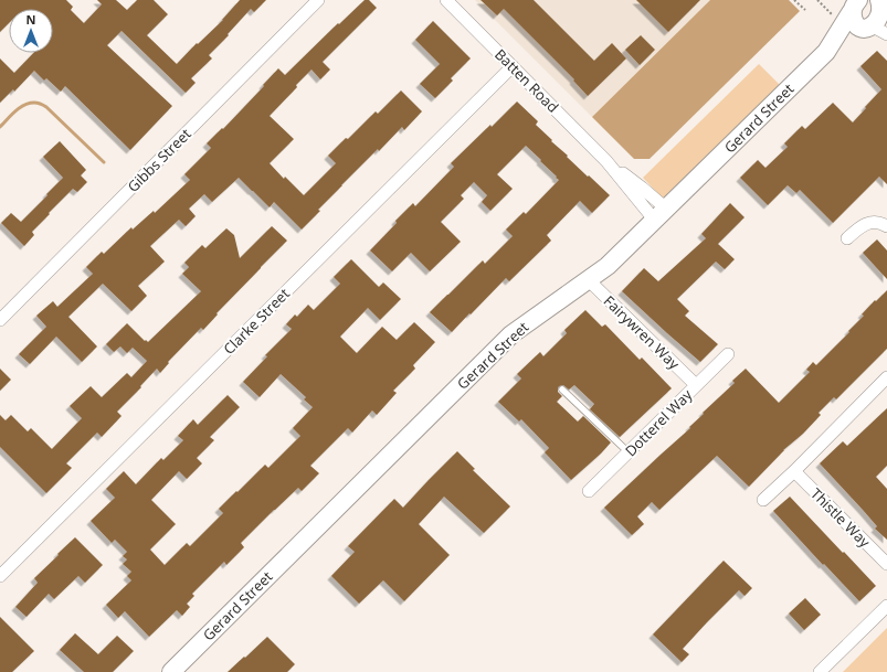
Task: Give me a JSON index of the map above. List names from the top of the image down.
{
  "streets": {
    "street": [
      "Batten Road",
      "Gerard Street",
      "Gibbs Street",
      "Clarke Street",
      "Fairywren Way",
      "Dotterel Way",
      "Thistle Way"
    ]
  },
  "crossings": [
    ["Batten Road", "Gerard Street"],
    ["Batten Road", "Clarke Street"],
    ["Gerard Street", "Fairywren Way"],
    ["Fairywren Way", "Dotterel Way"]
  ],
  "north": "top"
}
